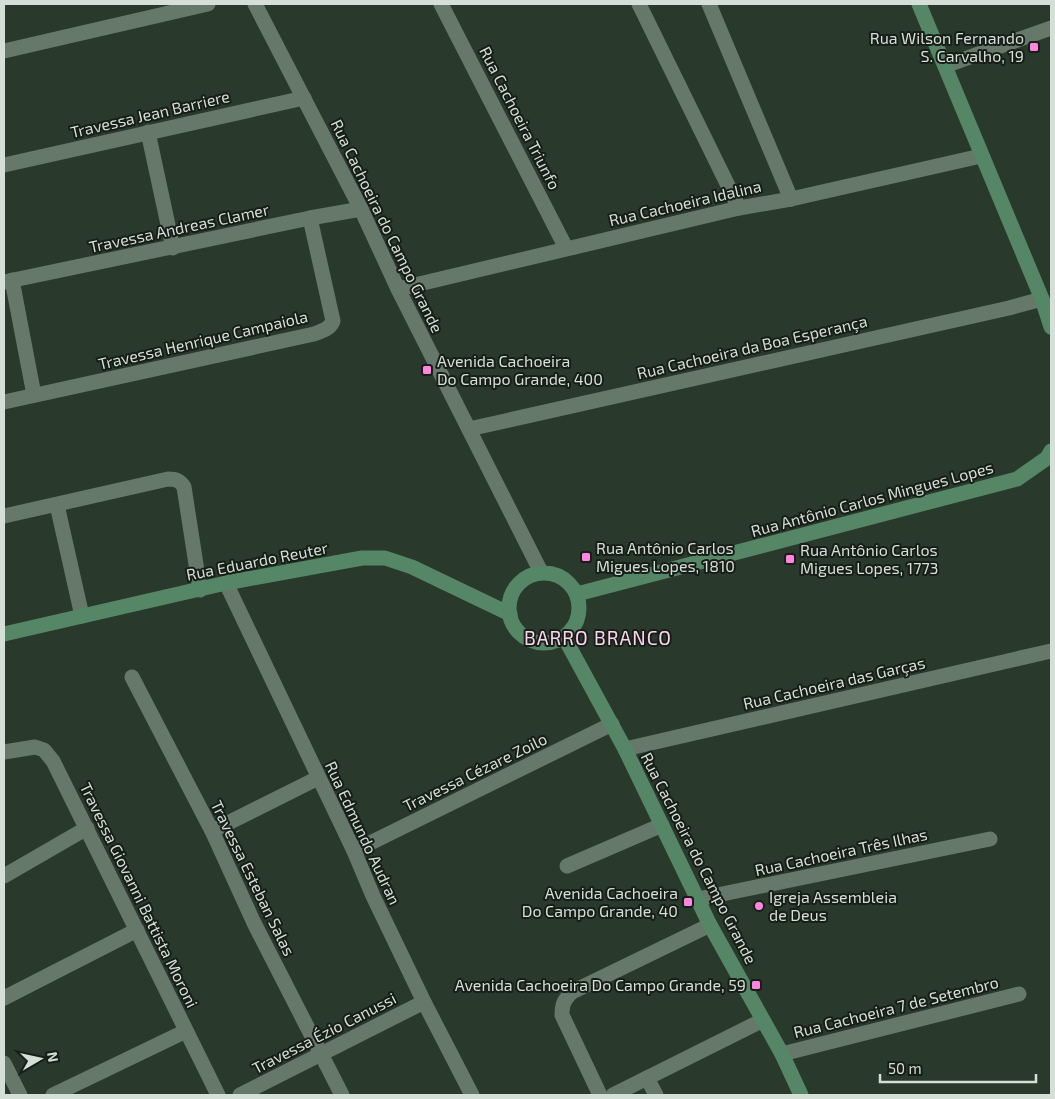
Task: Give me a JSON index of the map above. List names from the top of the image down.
{
  "streets": {
    "street": [
      "Travessa Jean Barriere",
      "Rua Cachoeira Triunfo",
      "Rua Cachoeira Idalina",
      "Rua Cachoeira do Campo Grande",
      "Travessa Andreas Clamer",
      "Travessa Henrique Campaiola",
      "Rua Cachoeira da Boa Esperança",
      "Rua Antônio Carlos Mingues Lopes",
      "Rua Eduardo Reuter",
      "Rua Cachoeira das Garças",
      "Travessa Cézare Zoilo",
      "Rua Edmundo Audran",
      "Rua Cachoeira Três Ilhas",
      "Travessa Esteban Salas",
      "Travessa Giovanni Battista Moroni",
      "Rua Cachoeira 7 de Setembro",
      "Travessa Ézio Canussi"
    ]
  },
  "crossings": [
    ["Travessa Jean Barriere", "Rua Cachoeira do Campo Grande"],
    ["Rua Cachoeira Triunfo", "Rua Cachoeira Idalina"],
    ["Rua Cachoeira Idalina", "Rua Cachoeira do Campo Grande"],
    ["Rua Cachoeira do Campo Grande", "Travessa Andreas Clamer"],
    ["Rua Cachoeira do Campo Grande", "Rua Cachoeira da Boa Esperança"],
    ["Rua Cachoeira do Campo Grande", "Rua Antônio Carlos Mingues Lopes"],
    ["Rua Cachoeira do Campo Grande", "Rua Eduardo Reuter"],
    ["Rua Cachoeira do Campo Grande", "Rua Cachoeira das Garças"],
    ["Rua Cachoeira do Campo Grande", "Travessa Cézare Zoilo"],
    ["Rua Cachoeira do Campo Grande", "Rua Cachoeira Três Ilhas"],
    ["Rua Cachoeira do Campo Grande", "Rua Cachoeira 7 de Setembro"],
    ["Travessa Andreas Clamer", "Travessa Henrique Campaiola"],
    ["Rua Antônio Carlos Mingues Lopes", "Rua Eduardo Reuter"],
    ["Rua Eduardo Reuter", "Rua Edmundo Audran"],
    ["Travessa Cézare Zoilo", "Rua Edmundo Audran"],
    ["Rua Edmundo Audran", "Travessa Ézio Canussi"],
    ["Travessa Esteban Salas", "Travessa Ézio Canussi"]
  ],
  "districts": ["BARRO BRANCO"],
  "places": {
    "transit": [
      "Rua Wilson Fernando S. Carvalho, 19",
      "Avenida Cachoeira Do Campo Grande, 400",
      "Rua Antônio Carlos Migues Lopes, 1810",
      "Rua Antônio Carlos Migues Lopes, 1773",
      "Avenida Cachoeira Do Campo Grande, 40",
      "Avenida Cachoeira Do Campo Grande, 59"
    ],
    "other": ["Igreja Assembleia de Deus"]
  },
  "scale_bar": "50 m",
  "north": "right"
}
